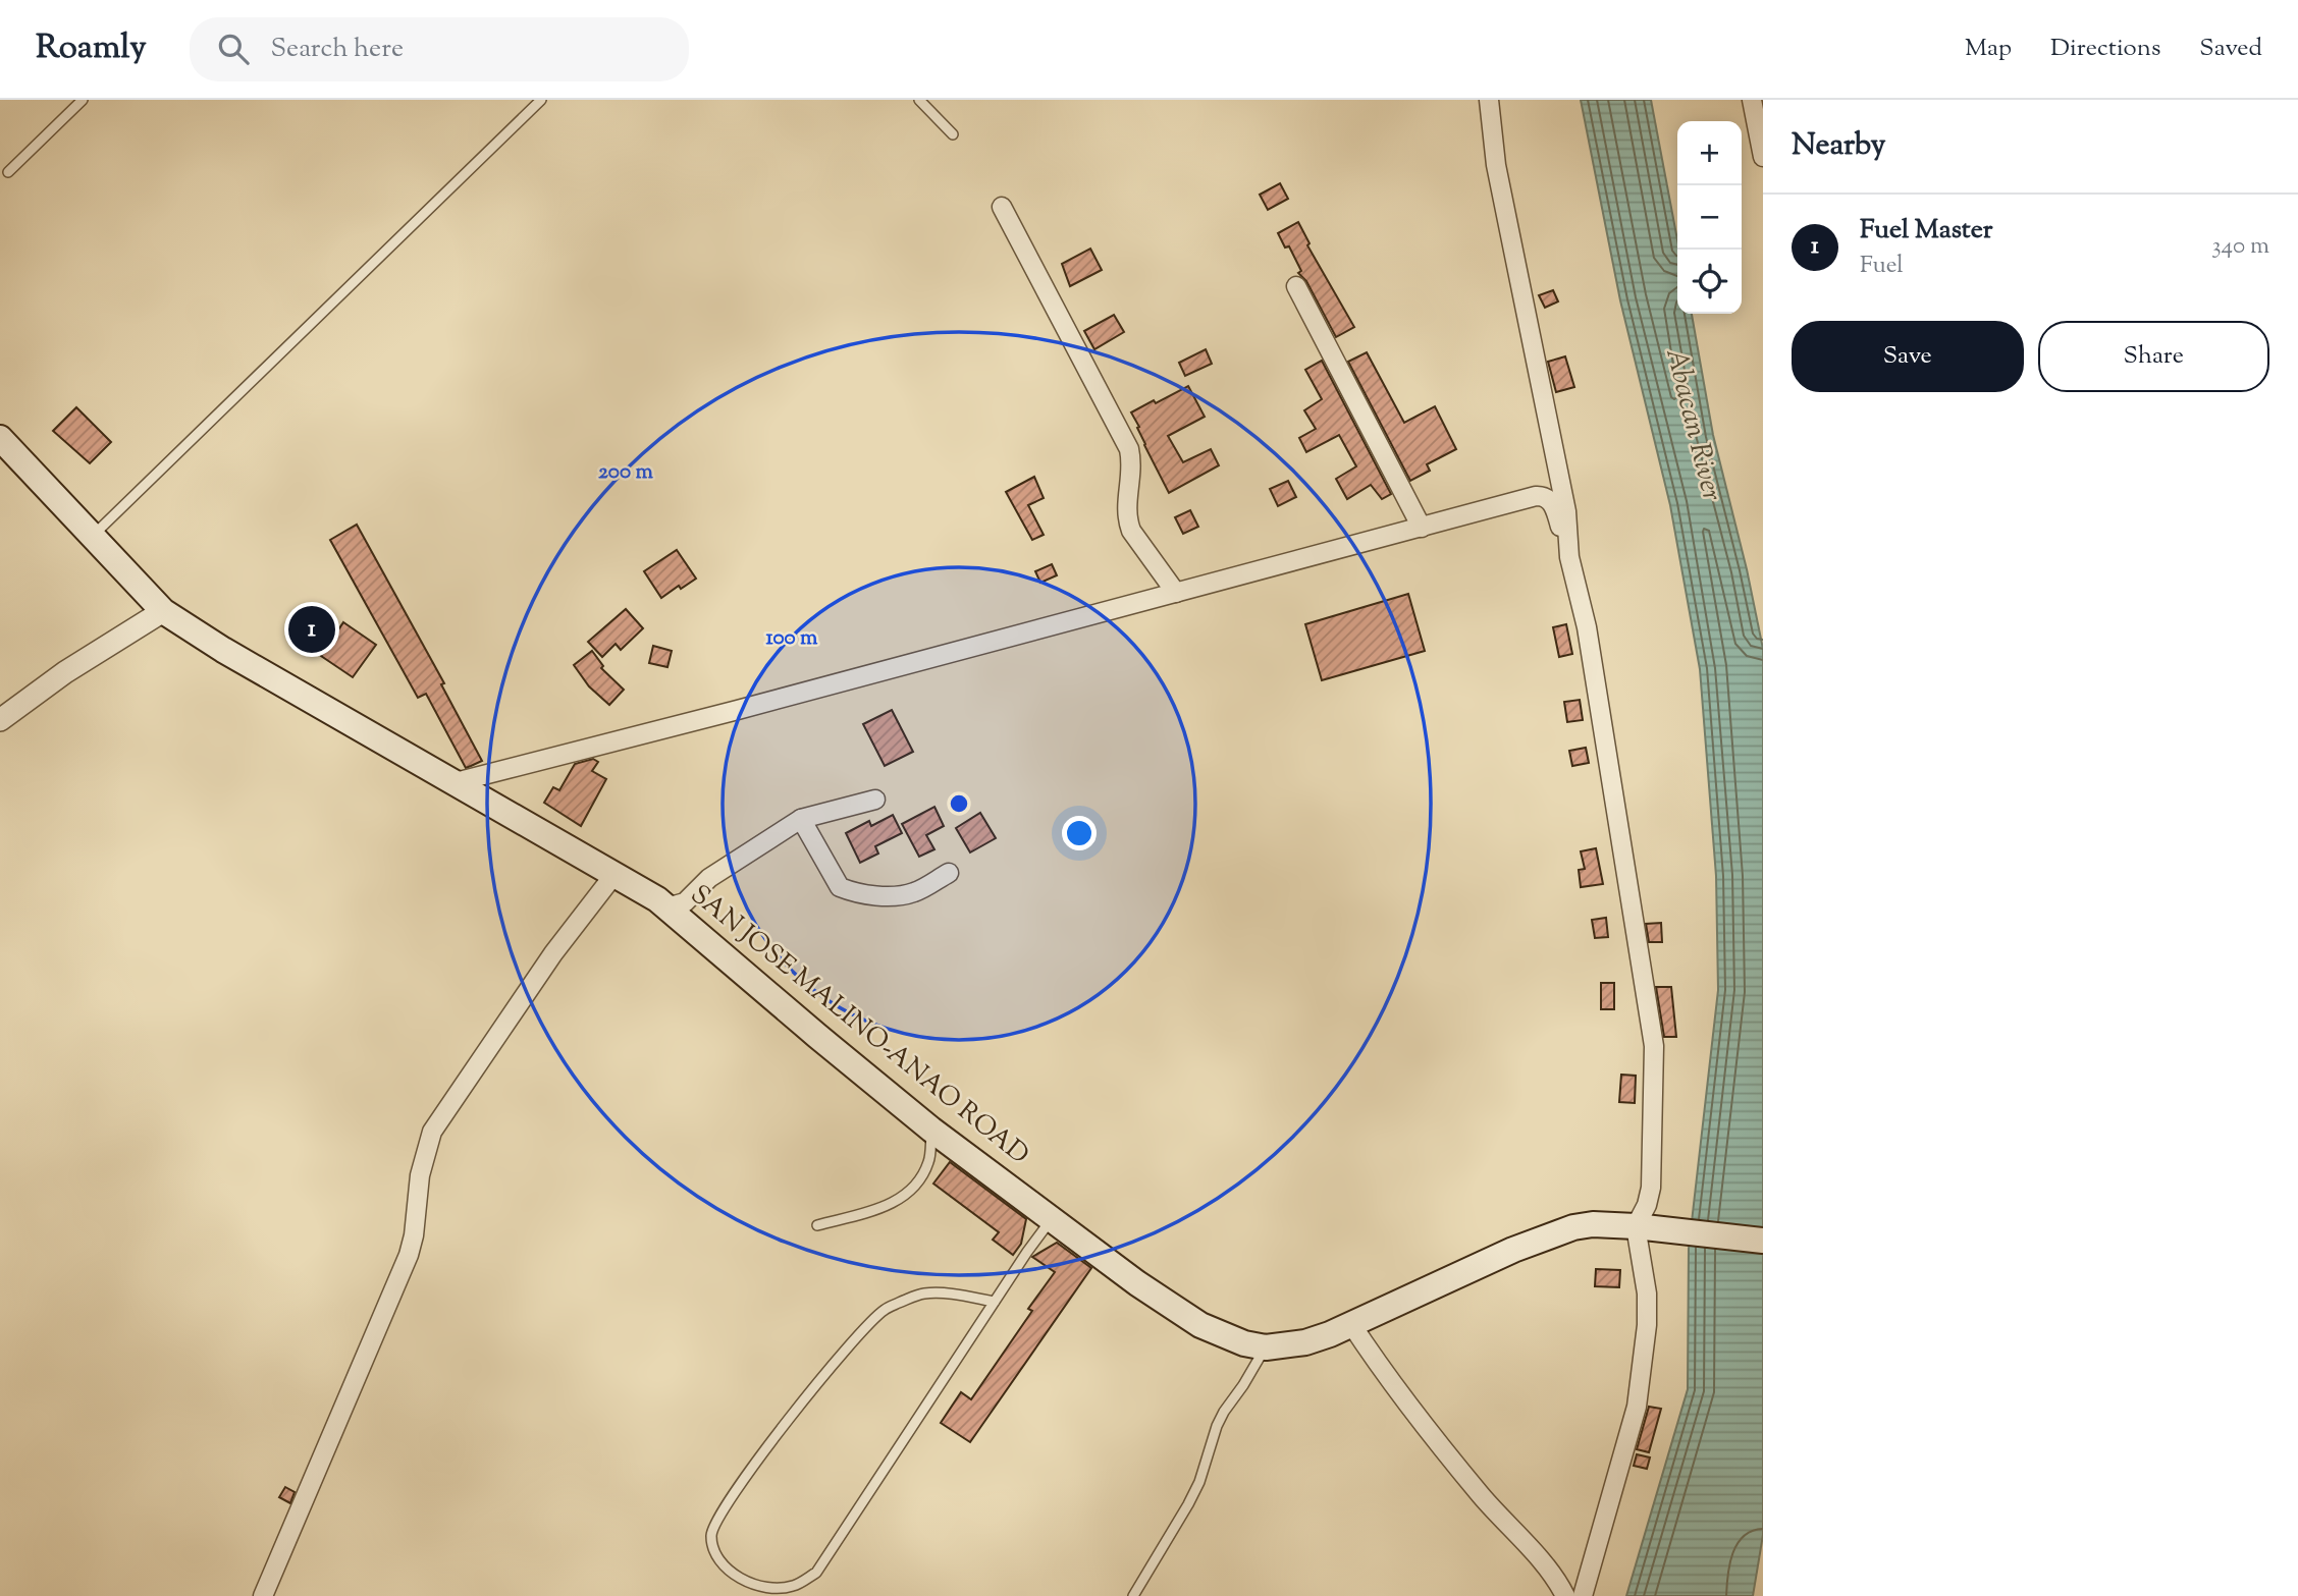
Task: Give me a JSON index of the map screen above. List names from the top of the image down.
{
  "streets": {
    "main road": ["SAN JOSE MALINO-ANAO ROAD"]
  },
  "water": ["Abacan River"],
  "page": {
    "header": "Roamly",
    "search": "Search here",
    "nav": ["Map", "Directions", "Saved"],
    "heading": "Nearby",
    "map_buttons": ["+", "−"],
    "list": [
      {
        "mark": "1",
        "name": "Fuel Master",
        "note": "Fuel",
        "value": "340 m"
      }
    ],
    "buttons": ["Save", "Share"],
    "pins": "1"
  },
  "rings": ["200 m", "100 m"]
}
